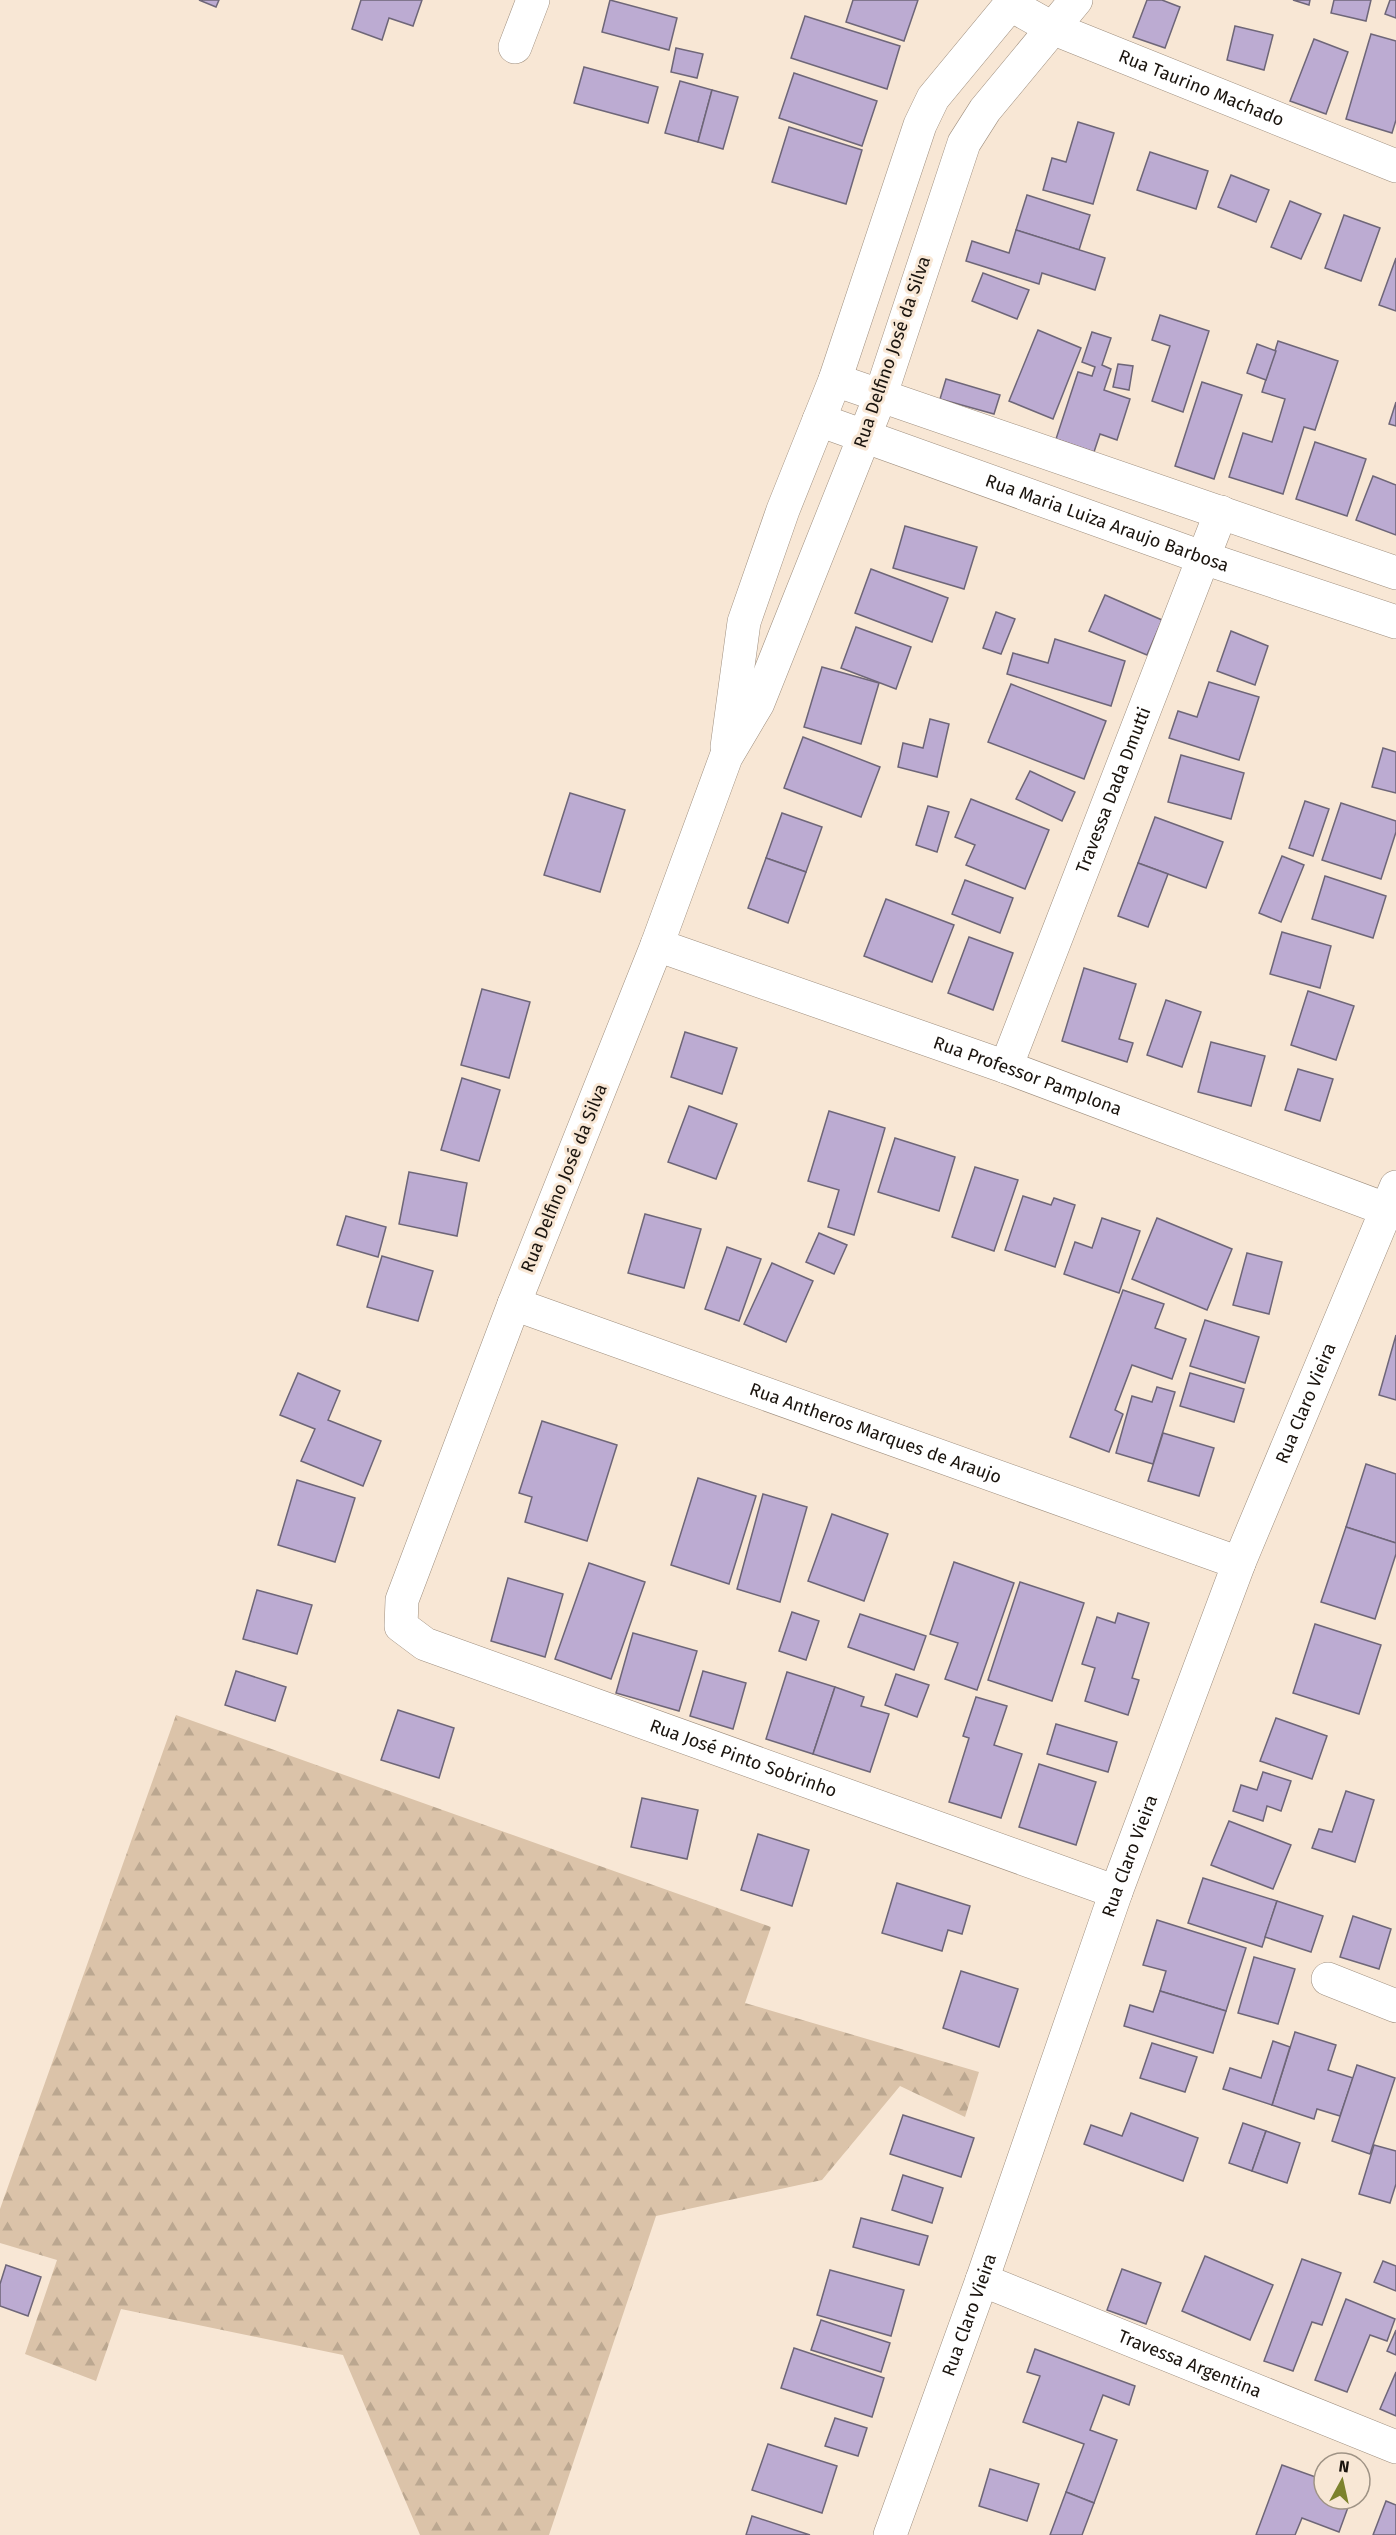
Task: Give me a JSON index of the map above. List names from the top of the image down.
{
  "streets": {
    "street": [
      "Rua Taurino Machado",
      "Rua Delfino José da Silva",
      "Rua Maria Luiza Araujo Barbosa",
      "Travessa Dada Dmutti",
      "Rua Professor Pamplona",
      "Rua Claro Vieira",
      "Rua Antheros Marques de Araujo",
      "Rua José Pinto Sobrinho",
      "Travessa Argentina"
    ]
  },
  "crossings": [
    ["Rua Taurino Machado", "Rua Delfino José da Silva"],
    ["Rua Delfino José da Silva", "Rua Maria Luiza Araujo Barbosa"],
    ["Rua Delfino José da Silva", "Rua Professor Pamplona"],
    ["Rua Delfino José da Silva", "Rua Antheros Marques de Araujo"],
    ["Rua Delfino José da Silva", "Rua José Pinto Sobrinho"],
    ["Rua Maria Luiza Araujo Barbosa", "Travessa Dada Dmutti"],
    ["Travessa Dada Dmutti", "Rua Professor Pamplona"],
    ["Rua Professor Pamplona", "Rua Claro Vieira"],
    ["Rua Claro Vieira", "Rua Antheros Marques de Araujo"],
    ["Rua Claro Vieira", "Rua José Pinto Sobrinho"],
    ["Rua Claro Vieira", "Travessa Argentina"]
  ],
  "north": "top"
}
